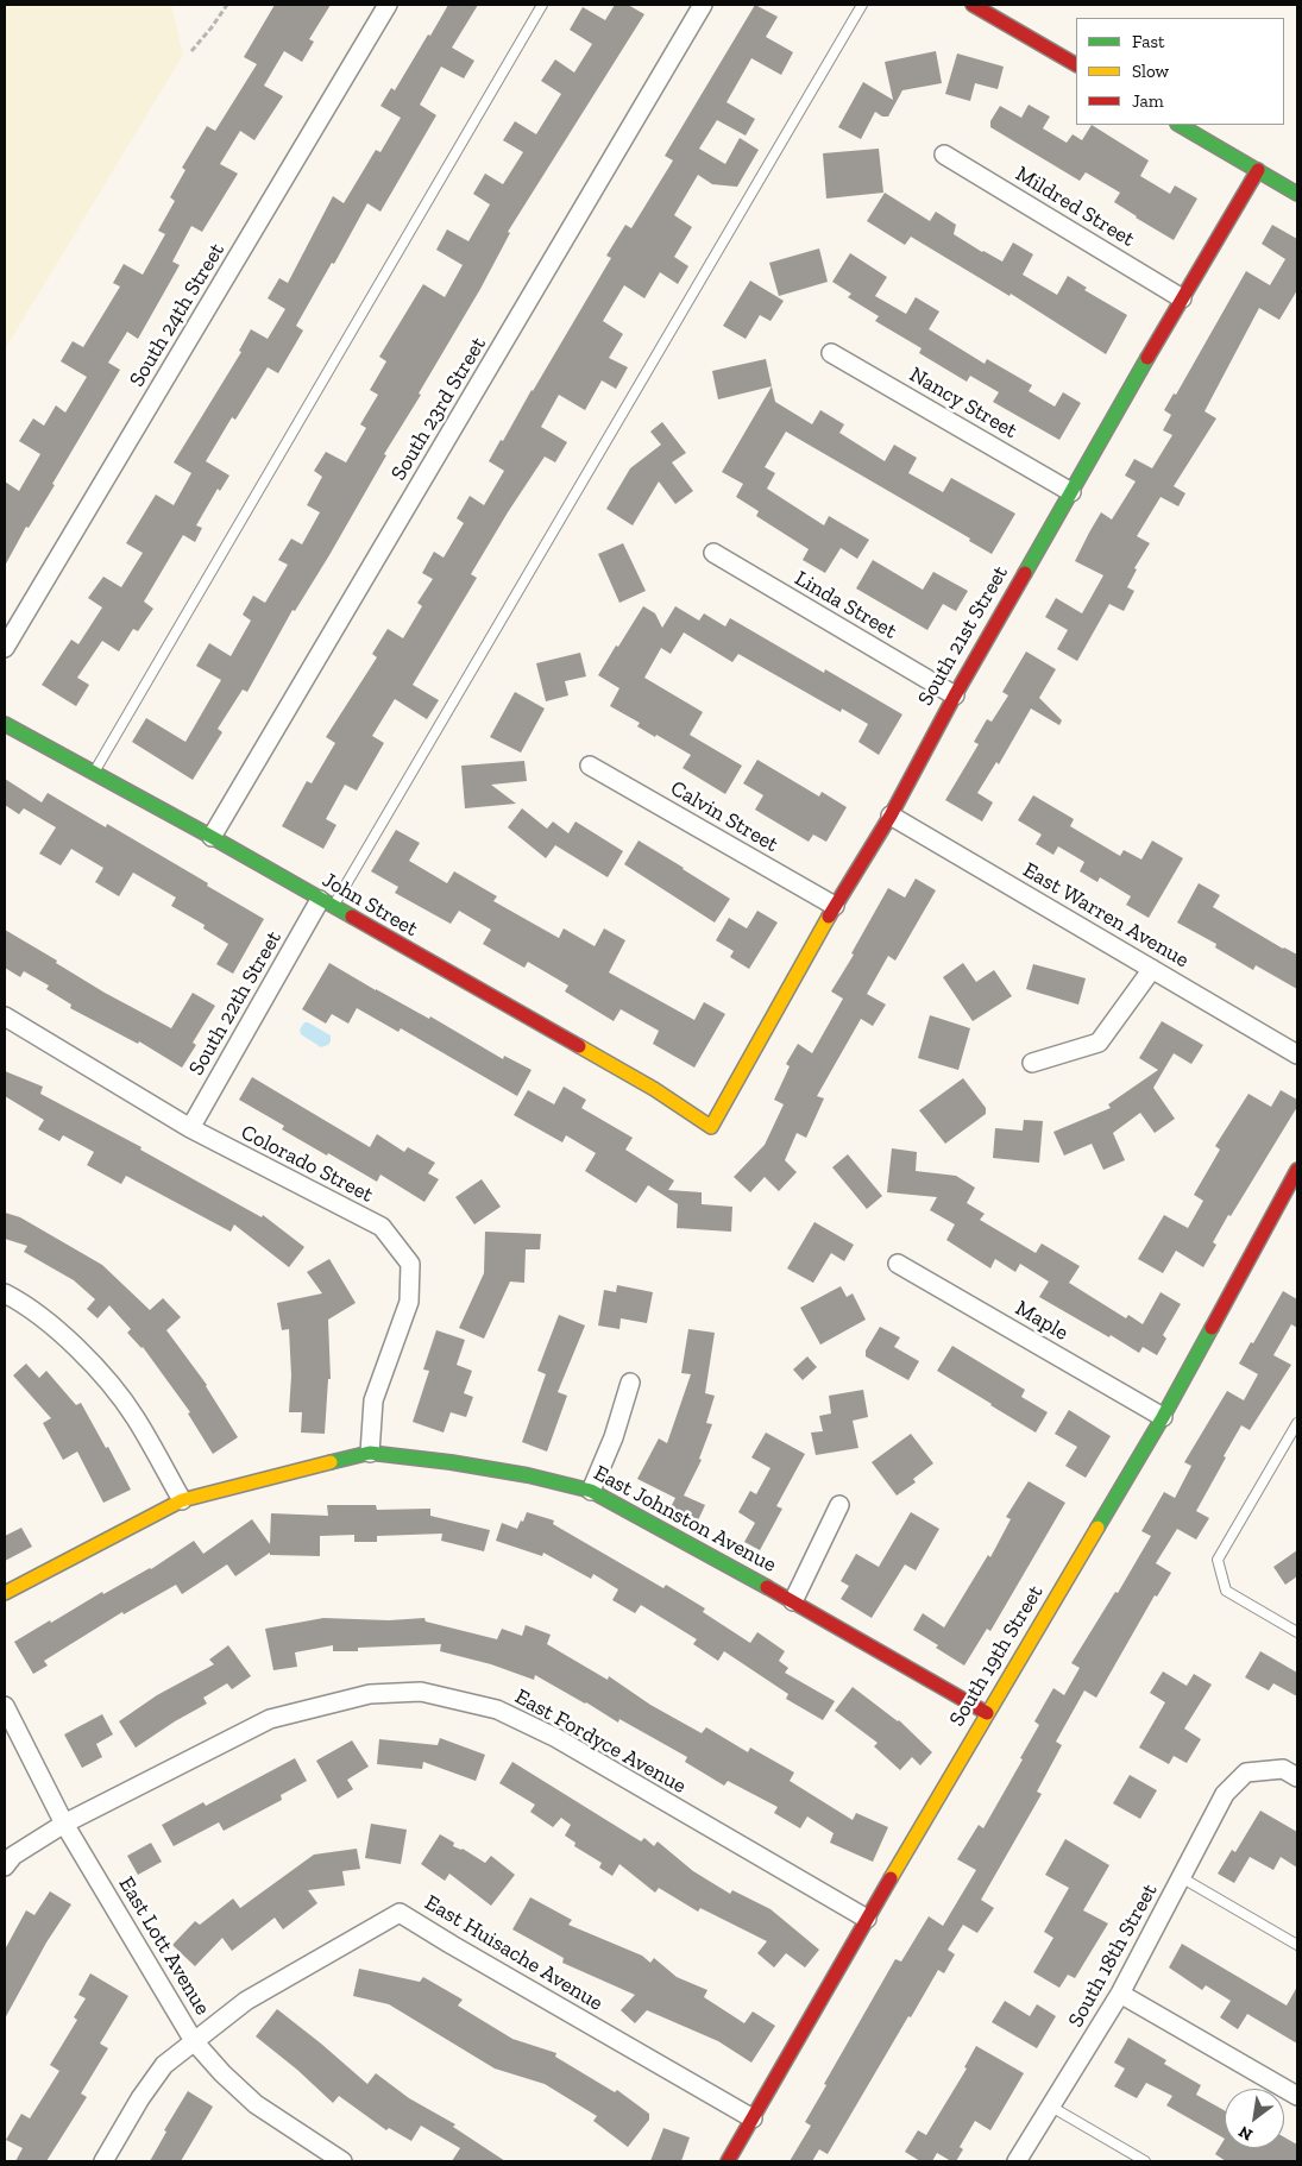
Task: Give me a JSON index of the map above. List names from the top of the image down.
{
  "streets": {
    "street": [
      "Mildred Street",
      "South 24th Street",
      "Nancy Street",
      "South 23rd Street",
      "Linda Street",
      "South 21st Street",
      "Calvin Street",
      "John Street",
      "East Warren Avenue",
      "South 22th Street",
      "Colorado Street",
      "Maple",
      "East Johnston Avenue",
      "South 19th Street",
      "East Fordyce Avenue",
      "East Lott Avenue",
      "East Huisache Avenue",
      "South 18th Street"
    ]
  },
  "crossings": [
    ["Mildred Street", "South 21st Street"],
    ["Nancy Street", "South 21st Street"],
    ["South 23rd Street", "John Street"],
    ["Linda Street", "South 21st Street"],
    ["South 21st Street", "Calvin Street"],
    ["South 21st Street", "John Street"],
    ["South 21st Street", "East Warren Avenue"],
    ["John Street", "South 22th Street"],
    ["South 22th Street", "Colorado Street"],
    ["Colorado Street", "East Johnston Avenue"],
    ["Maple", "South 19th Street"],
    ["East Johnston Avenue", "South 19th Street"],
    ["South 19th Street", "East Fordyce Avenue"],
    ["South 19th Street", "East Huisache Avenue"],
    ["East Fordyce Avenue", "East Lott Avenue"],
    ["East Lott Avenue", "East Huisache Avenue"]
  ],
  "legend": ["Fast", "Slow", "Jam"],
  "north": "bottom left"
}
